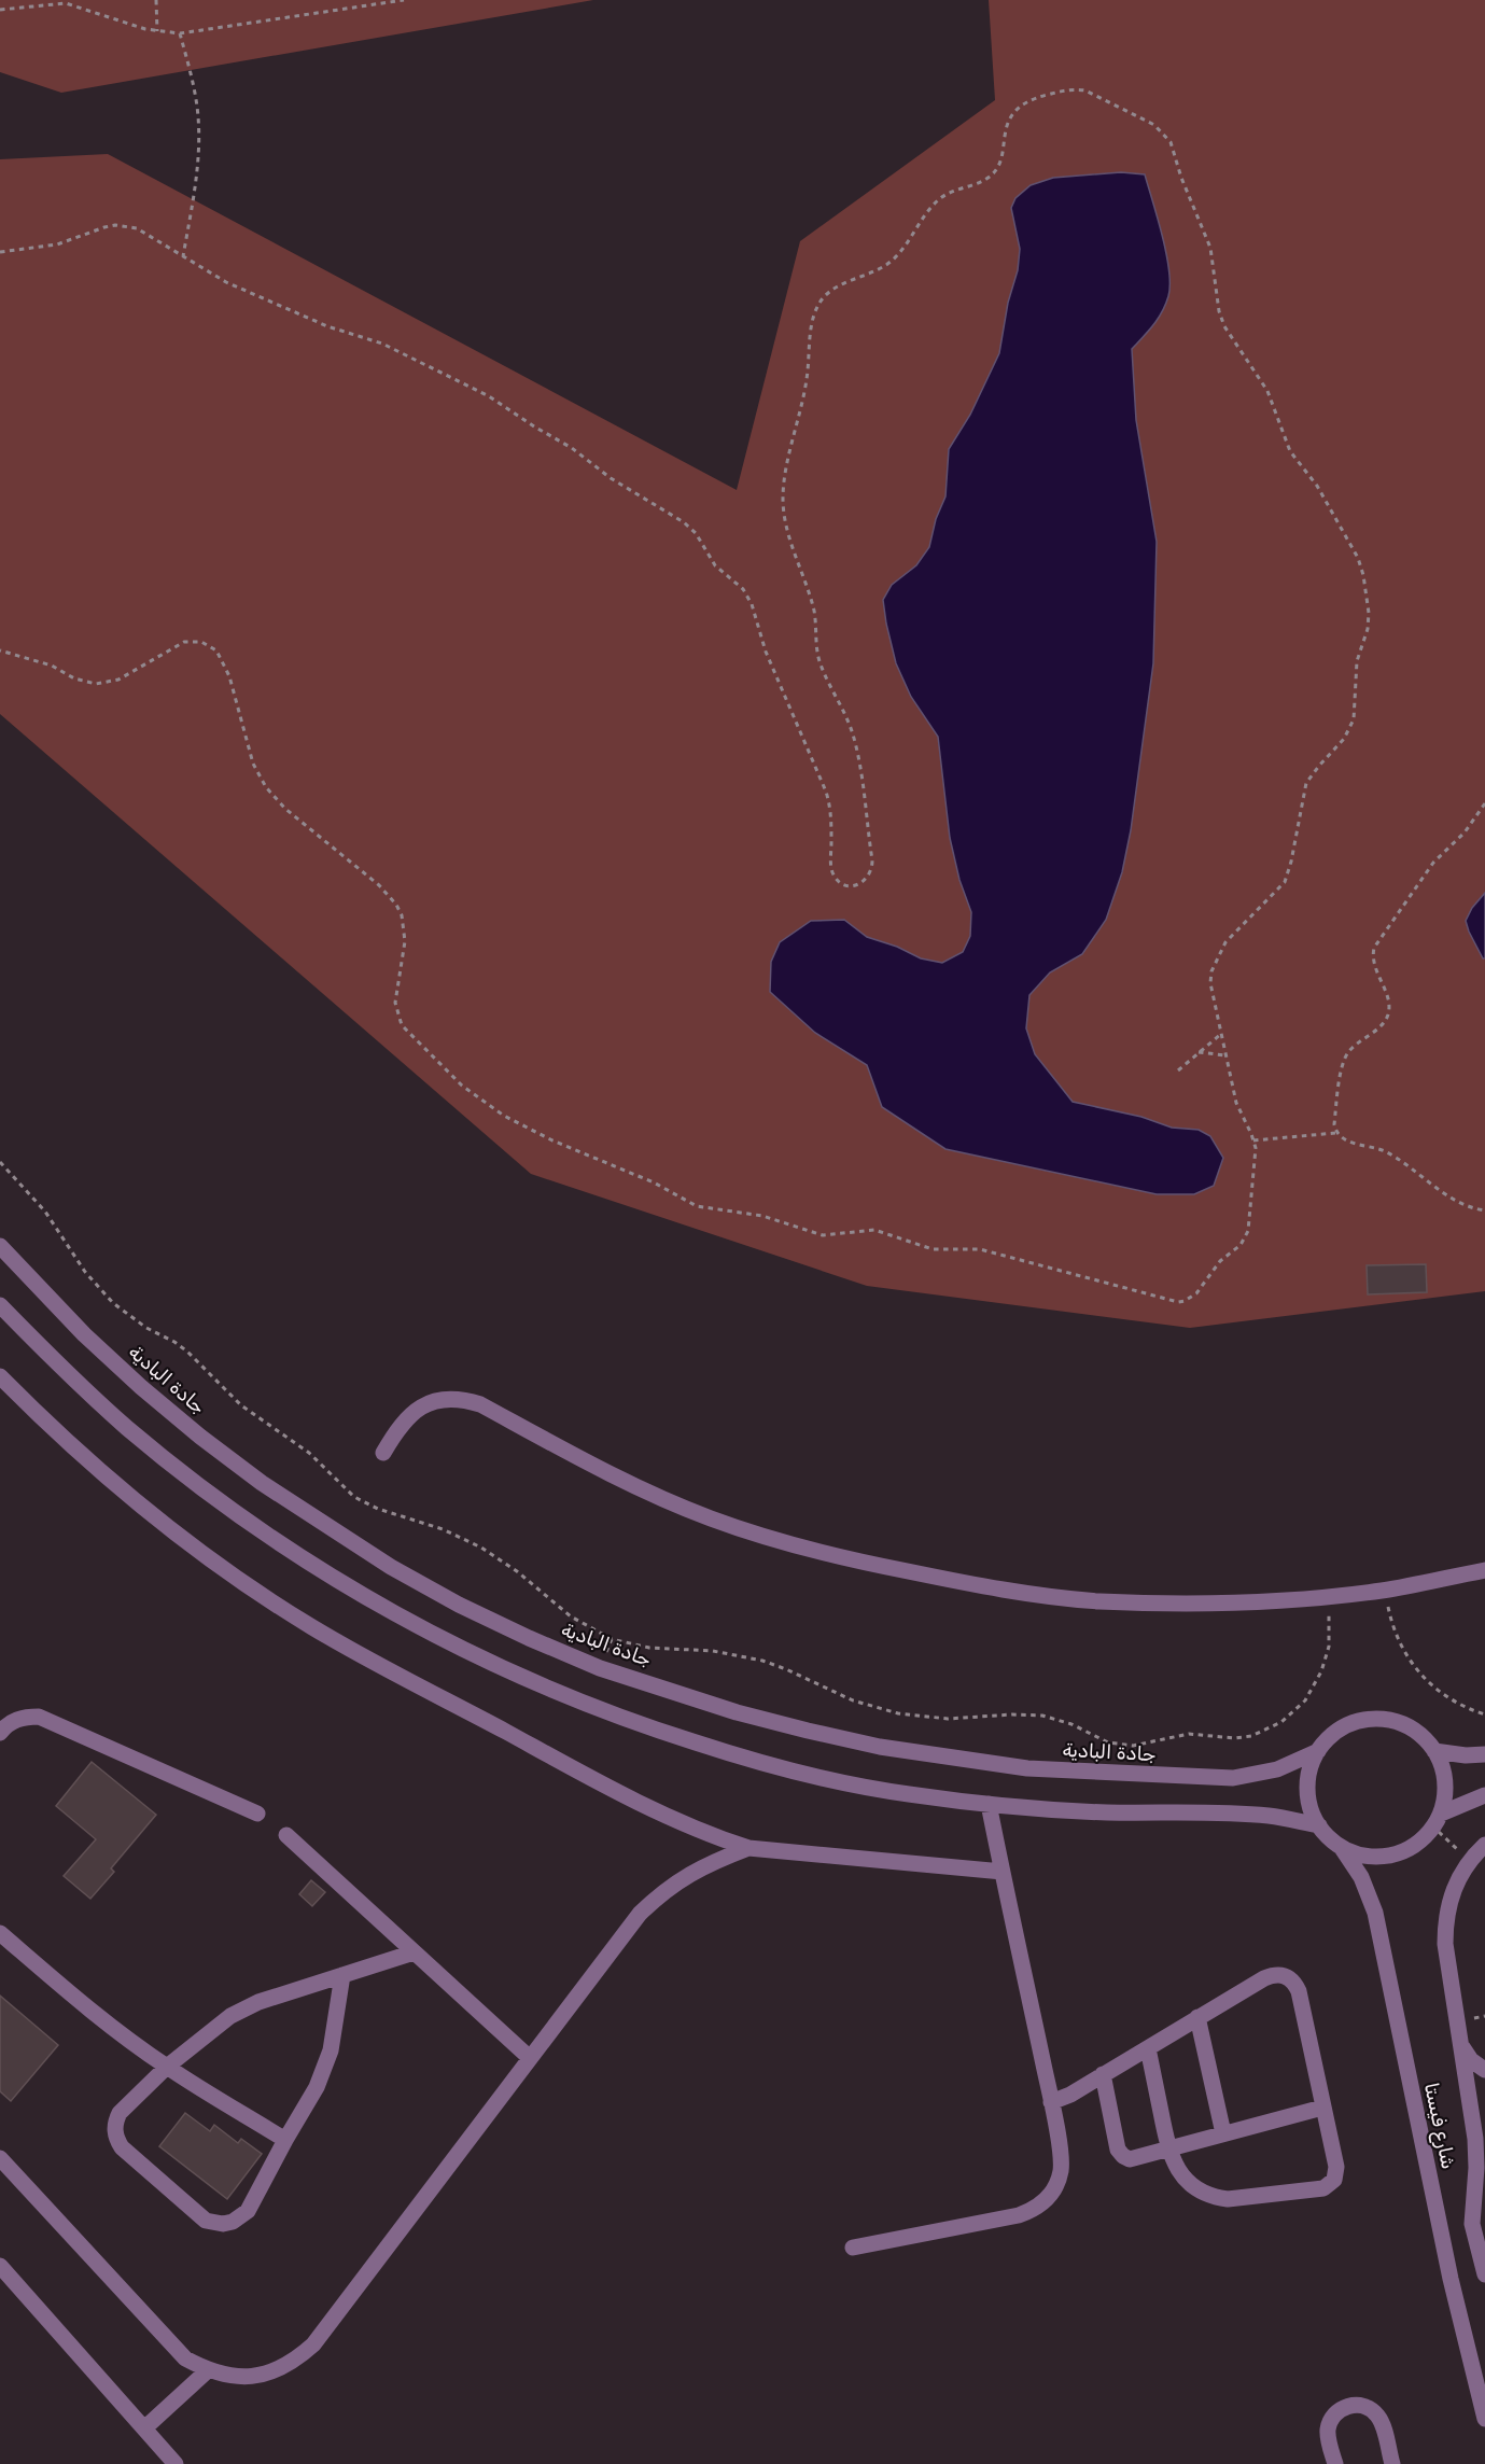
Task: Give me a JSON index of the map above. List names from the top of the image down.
{
  "streets": {
    "street": ["جادة البادية", "شارع فيستا"]
  },
  "crossings": [
    ["جادة البادية", "شارع فيستا"]
  ]
}
